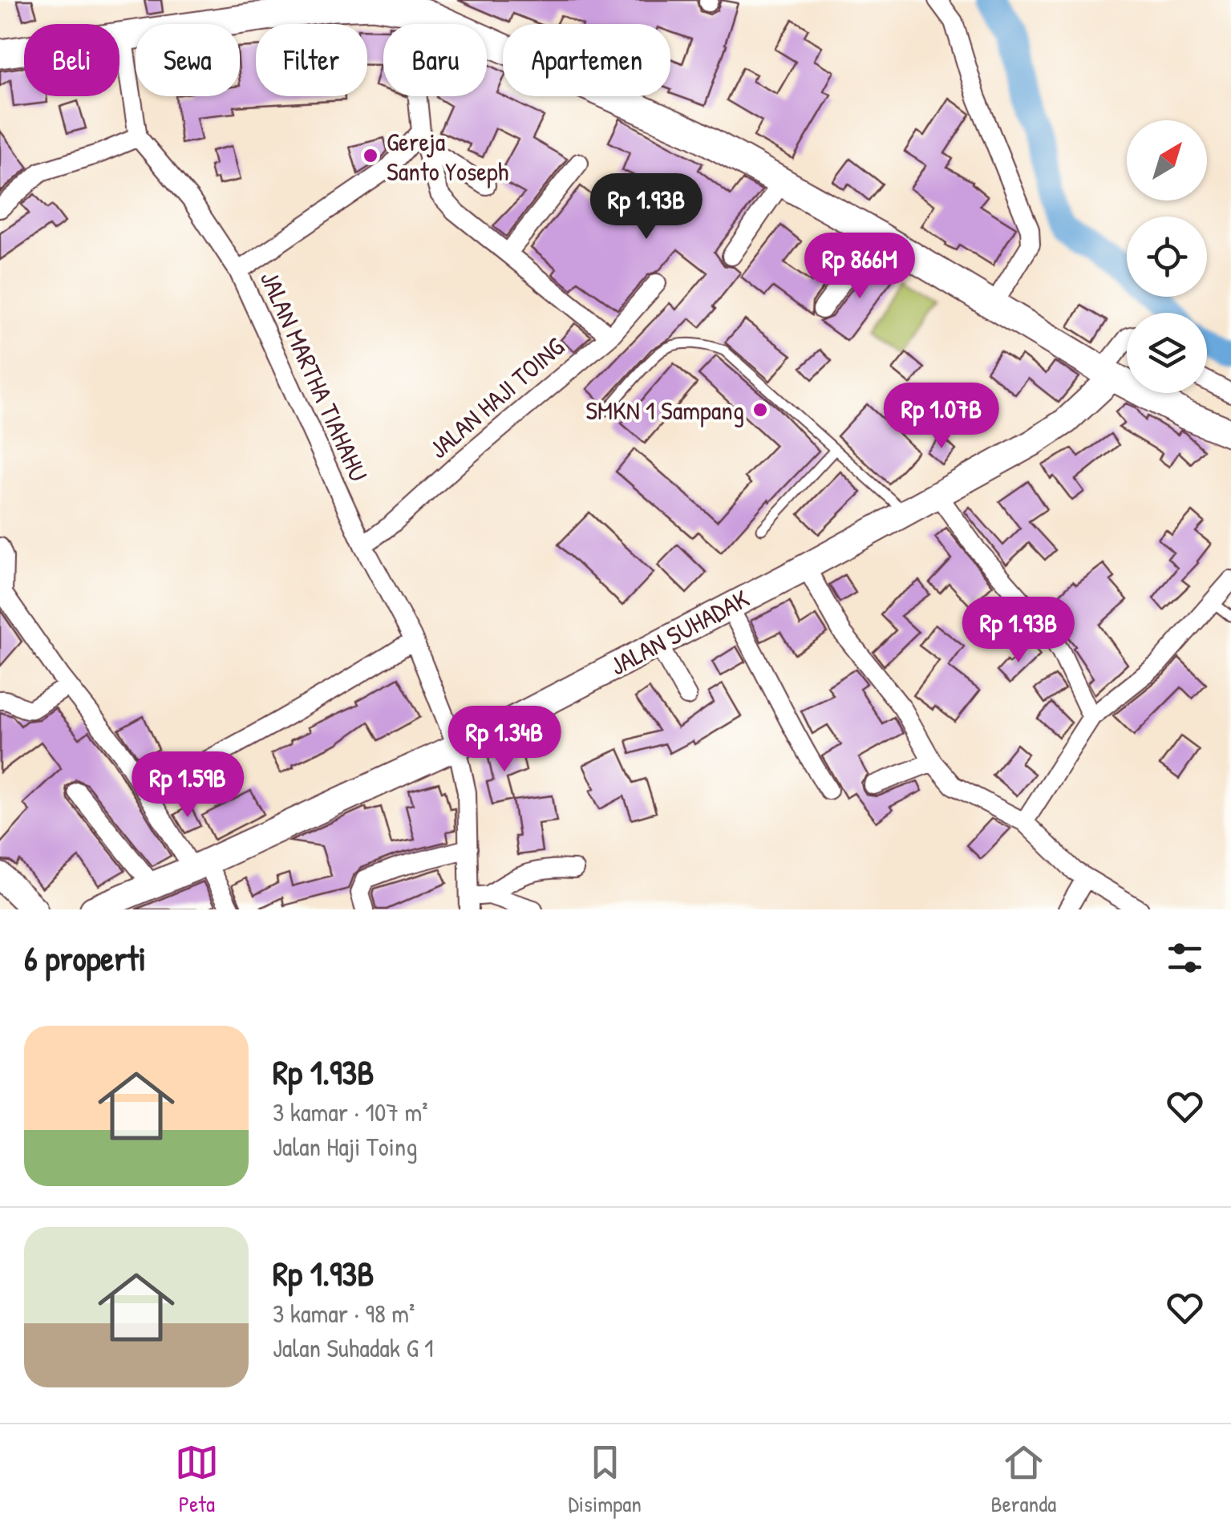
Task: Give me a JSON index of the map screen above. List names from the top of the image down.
{
  "streets": {
    "street": ["JALAN MARTHA TIAHAHU", "JALAN HAJI TOING", "JALAN SUHADAK"]
  },
  "crossings": [
    ["JALAN MARTHA TIAHAHU", "JALAN HAJI TOING"],
    ["JALAN MARTHA TIAHAHU", "JALAN SUHADAK"]
  ],
  "places": ["Gereja Santo Yoseph", "SMKN 1 Sampang"],
  "north": "top right",
  "page": {
    "chip": [
      "Beli",
      "Sewa",
      "Filter",
      "Baru",
      "Apartemen"
    ],
    "price": [
      "Rp 1.93B",
      "Rp 866M",
      "Rp 1.07B",
      "Rp 1.93B",
      "Rp 1.34B",
      "Rp 1.59B"
    ],
    "heading": "6 properti",
    "list": [
      {
        "name": "Rp 1.93B",
        "note": "3 kamar · 107 m² · Jalan Haji Toing"
      },
      {
        "name": "Rp 1.93B",
        "note": "3 kamar · 98 m² · Jalan Suhadak G 1"
      }
    ],
    "tabs": ["Peta", "Disimpan", "Beranda"]
  }
}
